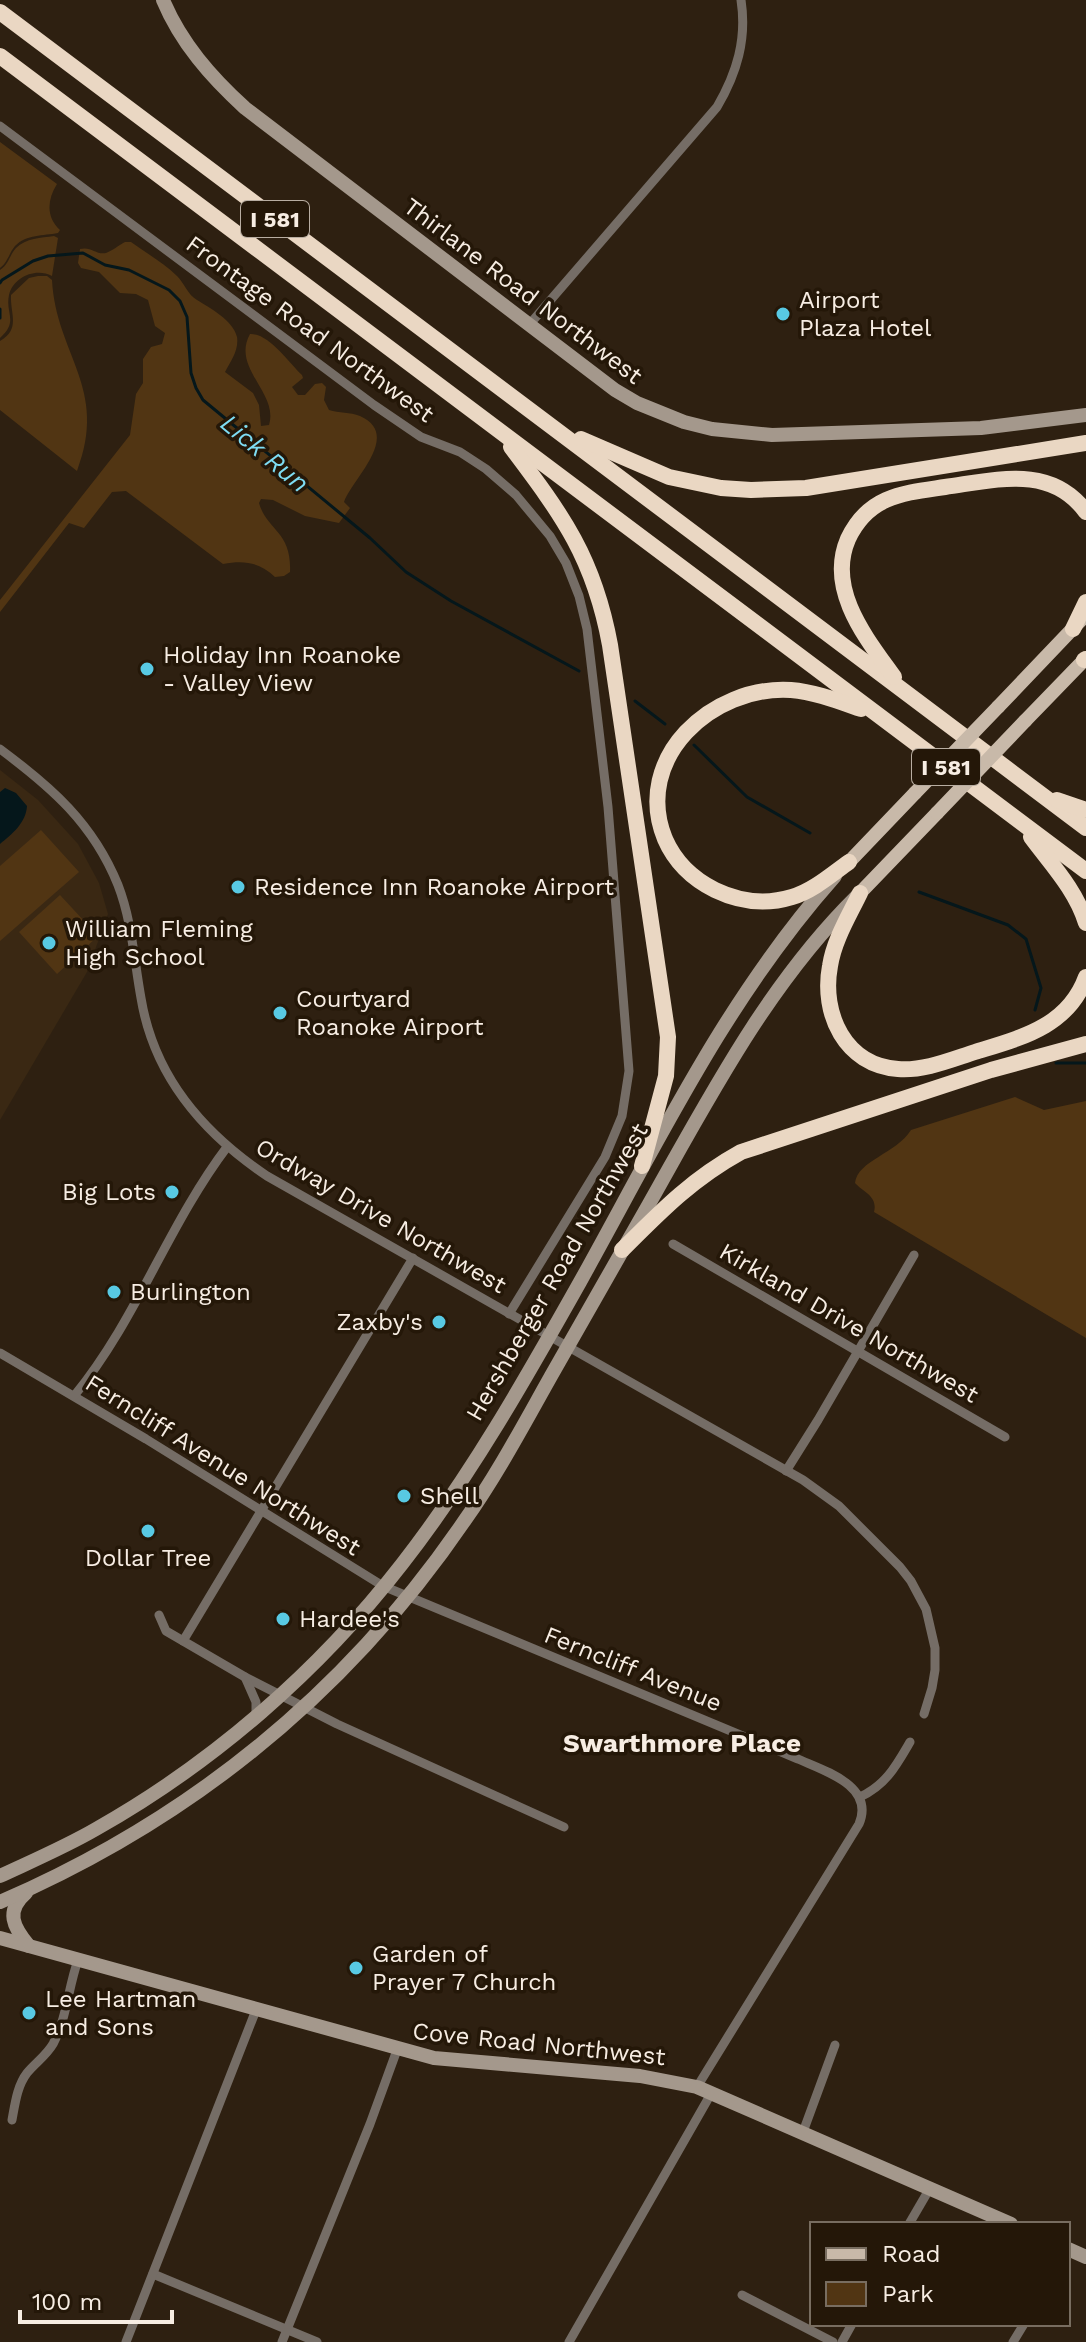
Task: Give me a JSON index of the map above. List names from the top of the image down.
{
  "streets": {
    "highway": ["I 581"],
    "main road": ["Thirlane Road Northwest", "Hershberger Road Northwest", "Cove Road Northwest"],
    "street": [
      "Frontage Road Northwest",
      "Ordway Drive Northwest",
      "Kirkland Drive Northwest",
      "Ferncliff Avenue Northwest",
      "Ferncliff Avenue"
    ]
  },
  "crossings": [
    ["Frontage Road Northwest", "Ordway Drive Northwest"],
    ["Ordway Drive Northwest", "Hershberger Road Northwest"],
    ["Hershberger Road Northwest", "Ferncliff Avenue Northwest"],
    ["Ferncliff Avenue Northwest", "Ferncliff Avenue"]
  ],
  "districts": ["Swarthmore Place"],
  "water": ["Lick Run"],
  "places": [
    "Airport Plaza Hotel",
    "Holiday Inn Roanoke - Valley View",
    "Residence Inn Roanoke Airport",
    "William Fleming High School",
    "Courtyard Roanoke Airport",
    "Big Lots",
    "Burlington",
    "Zaxby's",
    "Shell",
    "Dollar Tree",
    "Hardee's",
    "Garden of Prayer 7 Church",
    "Lee Hartman and Sons"
  ],
  "legend": ["Road", "Park"],
  "scale_bar": "100 m"
}
